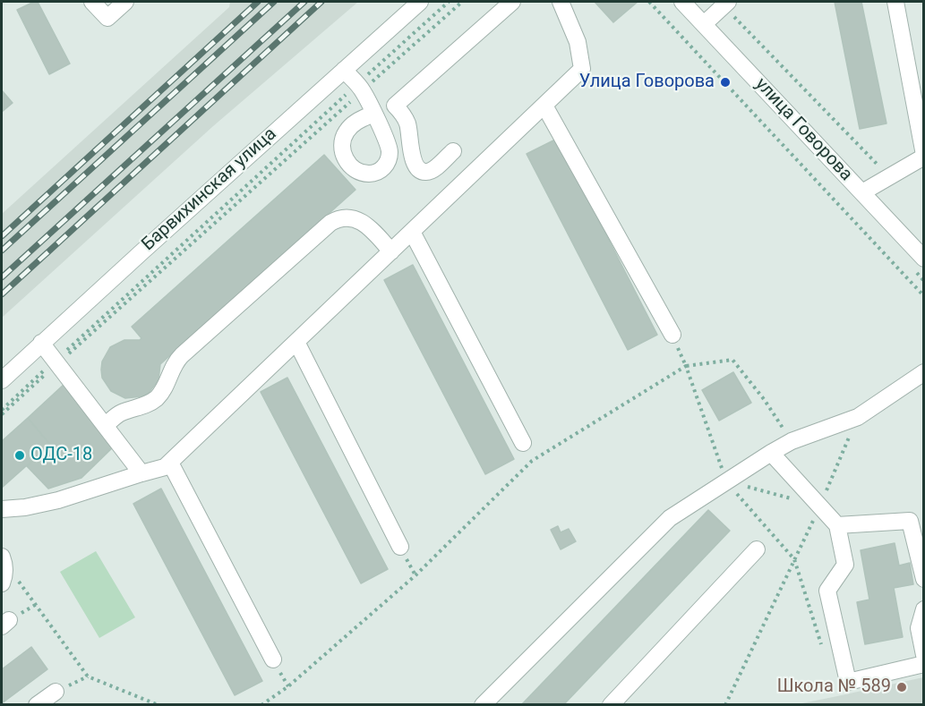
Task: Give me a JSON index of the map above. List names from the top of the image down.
{
  "streets": {
    "street": ["улица Говорова", "Барвихинская улица"]
  },
  "places": ["Улица Говорова", "ОДС-18", "Школа № 589"]
}
